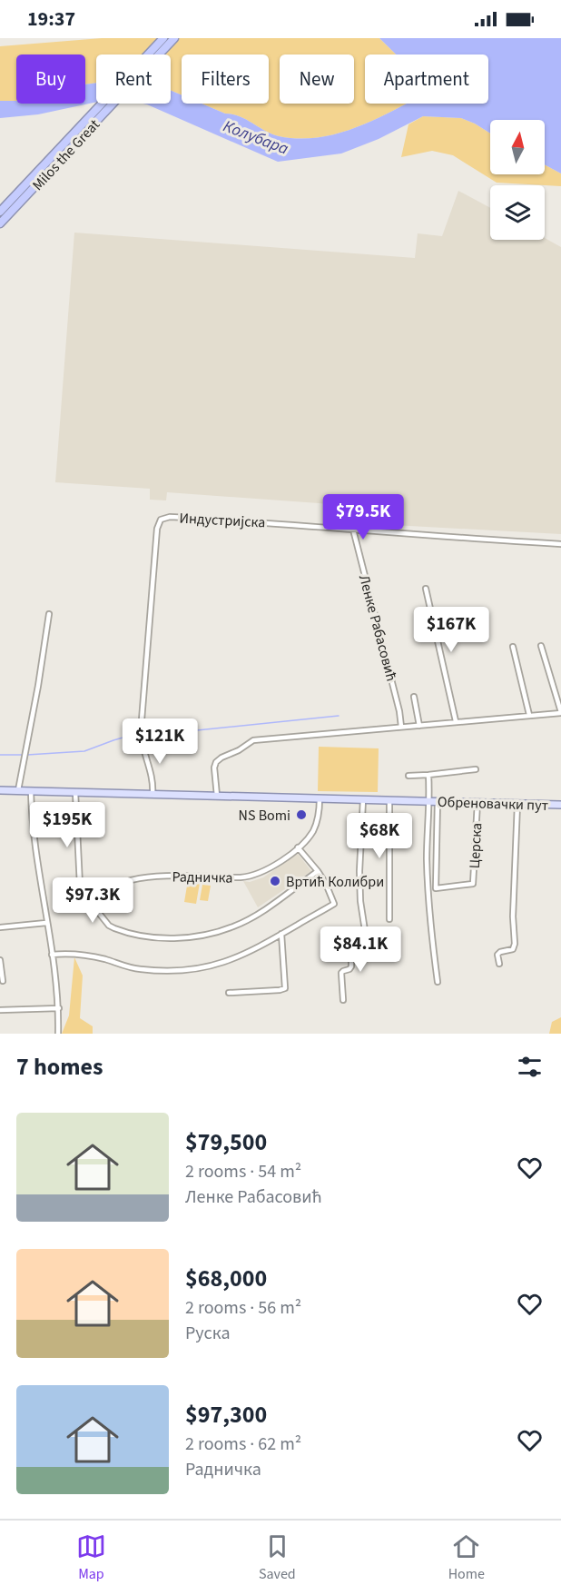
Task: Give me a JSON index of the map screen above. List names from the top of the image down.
{
  "streets": {
    "highway": ["Milos the Great"],
    "main road": ["Обреновачки пут"],
    "street": [
      "Индустријска",
      "Ленке Рабасовић",
      "Церска",
      "Радничка"
    ]
  },
  "crossings": [
    ["Индустријска", "Ленке Рабасовић"],
    ["Индустријска", "Обреновачки пут"],
    ["Обреновачки пут", "Церска"],
    ["Обреновачки пут", "Радничка"]
  ],
  "water": ["Колубара"],
  "places": ["NS Bomi", "Вртић Колибри"],
  "north": "top",
  "page": {
    "status": "19:37",
    "chip": [
      "Buy",
      "Rent",
      "Filters",
      "New",
      "Apartment"
    ],
    "price": [
      "$79.5K",
      "$167K",
      "$121K",
      "$195K",
      "$68K",
      "$97.3K",
      "$84.1K"
    ],
    "heading": "7 homes",
    "list": [
      {
        "name": "$79,500",
        "note": "2 rooms · 54 m² · Ленке Рабасовић"
      },
      {
        "name": "$68,000",
        "note": "2 rooms · 56 m² · Руска"
      },
      {
        "name": "$97,300",
        "note": "2 rooms · 62 m² · Радничка"
      }
    ],
    "tabs": ["Map", "Saved", "Home"]
  }
}
